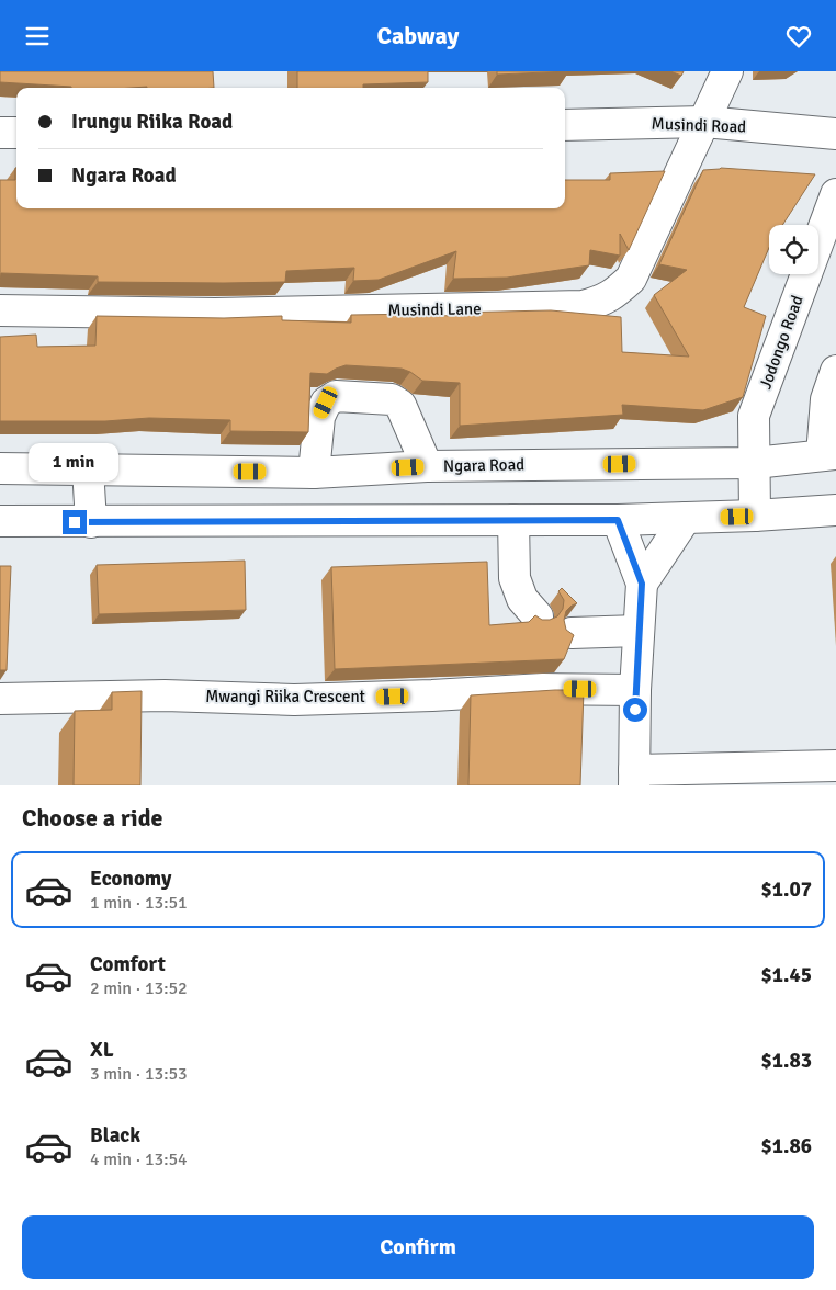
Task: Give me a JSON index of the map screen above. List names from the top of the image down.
{
  "streets": {
    "street": [
      "Musindi Road",
      "Musindi Lane",
      "Jodongo Road",
      "Ngara Road",
      "Mwangi Riika Crescent"
    ]
  },
  "crossings": [
    ["Musindi Road", "Musindi Lane"],
    ["Jodongo Road", "Ngara Road"]
  ],
  "page": {
    "header": "Cabway",
    "banner": ["Irungu Riika Road", "Ngara Road"],
    "bubble": "1 min",
    "heading": "Choose a ride",
    "list": [
      {
        "name": "Economy",
        "note": "1 min · 13:51",
        "value": "$1.07"
      },
      {
        "name": "Comfort",
        "note": "2 min · 13:52",
        "value": "$1.45"
      },
      {
        "name": "XL",
        "note": "3 min · 13:53",
        "value": "$1.83"
      },
      {
        "name": "Black",
        "note": "4 min · 13:54",
        "value": "$1.86"
      }
    ],
    "buttons": "Confirm"
  }
}
